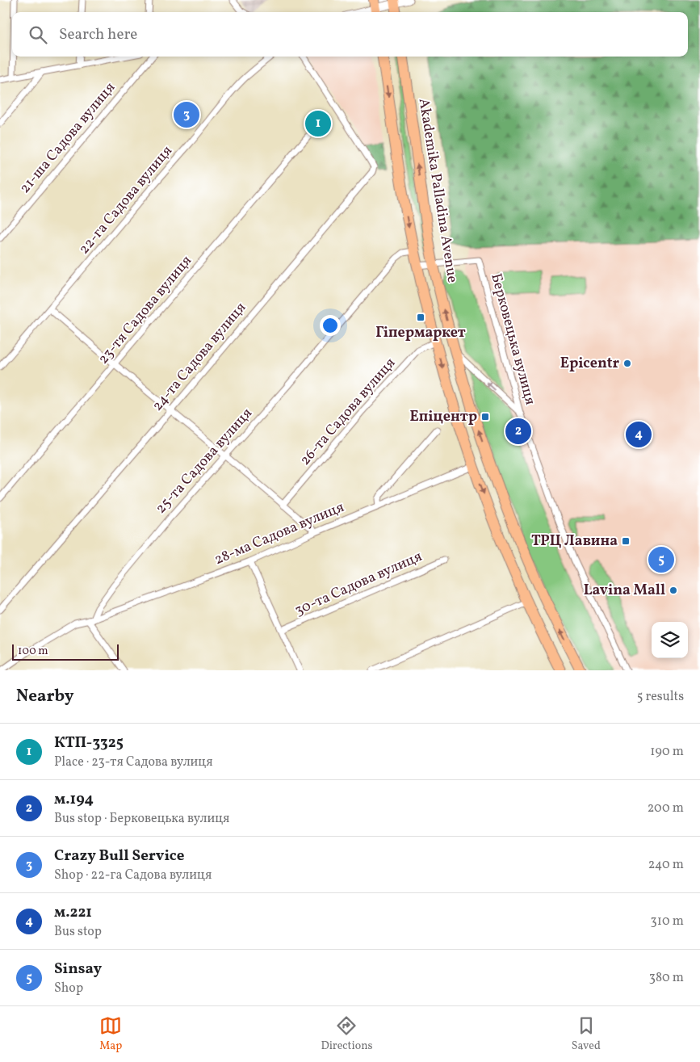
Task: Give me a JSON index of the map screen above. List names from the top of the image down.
{
  "streets": {
    "highway": ["Akademika Palladina Avenue"],
    "street": [
      "21-ша Садова вулиця",
      "22-га Садова вулиця",
      "23-тя Садова вулиця",
      "Берковецька вулиця",
      "24-та Садова вулиця",
      "26-та Садова вулиця",
      "25-та Садова вулиця",
      "28-ма Садова вулиця",
      "30-та Садова вулиця"
    ]
  },
  "crossings": [
    ["Akademika Palladina Avenue", "Берковецька вулиця"],
    ["25-та Садова вулиця", "28-ма Садова вулиця"]
  ],
  "places": {
    "transit": ["Гіпермаркет", "Епіцентр", "ТРЦ Лавина"],
    "other": ["Epicentr", "Lavina Mall"]
  },
  "scale_bar": "100 m",
  "page": {
    "search": "Search here",
    "pins": [
      "3",
      "1",
      "2",
      "4",
      "5"
    ],
    "scale": "100 m",
    "heading": ["Nearby", "5 results"],
    "list": [
      {
        "mark": "1",
        "name": "КТП-3325",
        "note": "Place · 23-тя Садова вулиця",
        "value": "190 m"
      },
      {
        "mark": "2",
        "name": "м.194",
        "note": "Bus stop · Берковецька вулиця",
        "value": "200 m"
      },
      {
        "mark": "3",
        "name": "Crazy Bull Service",
        "note": "Shop · 22-га Садова вулиця",
        "value": "240 m"
      },
      {
        "mark": "4",
        "name": "м.221",
        "note": "Bus stop",
        "value": "310 m"
      },
      {
        "mark": "5",
        "name": "Sinsay",
        "note": "Shop",
        "value": "380 m"
      }
    ],
    "nav": ["Map", "Directions", "Saved"]
  }
}
